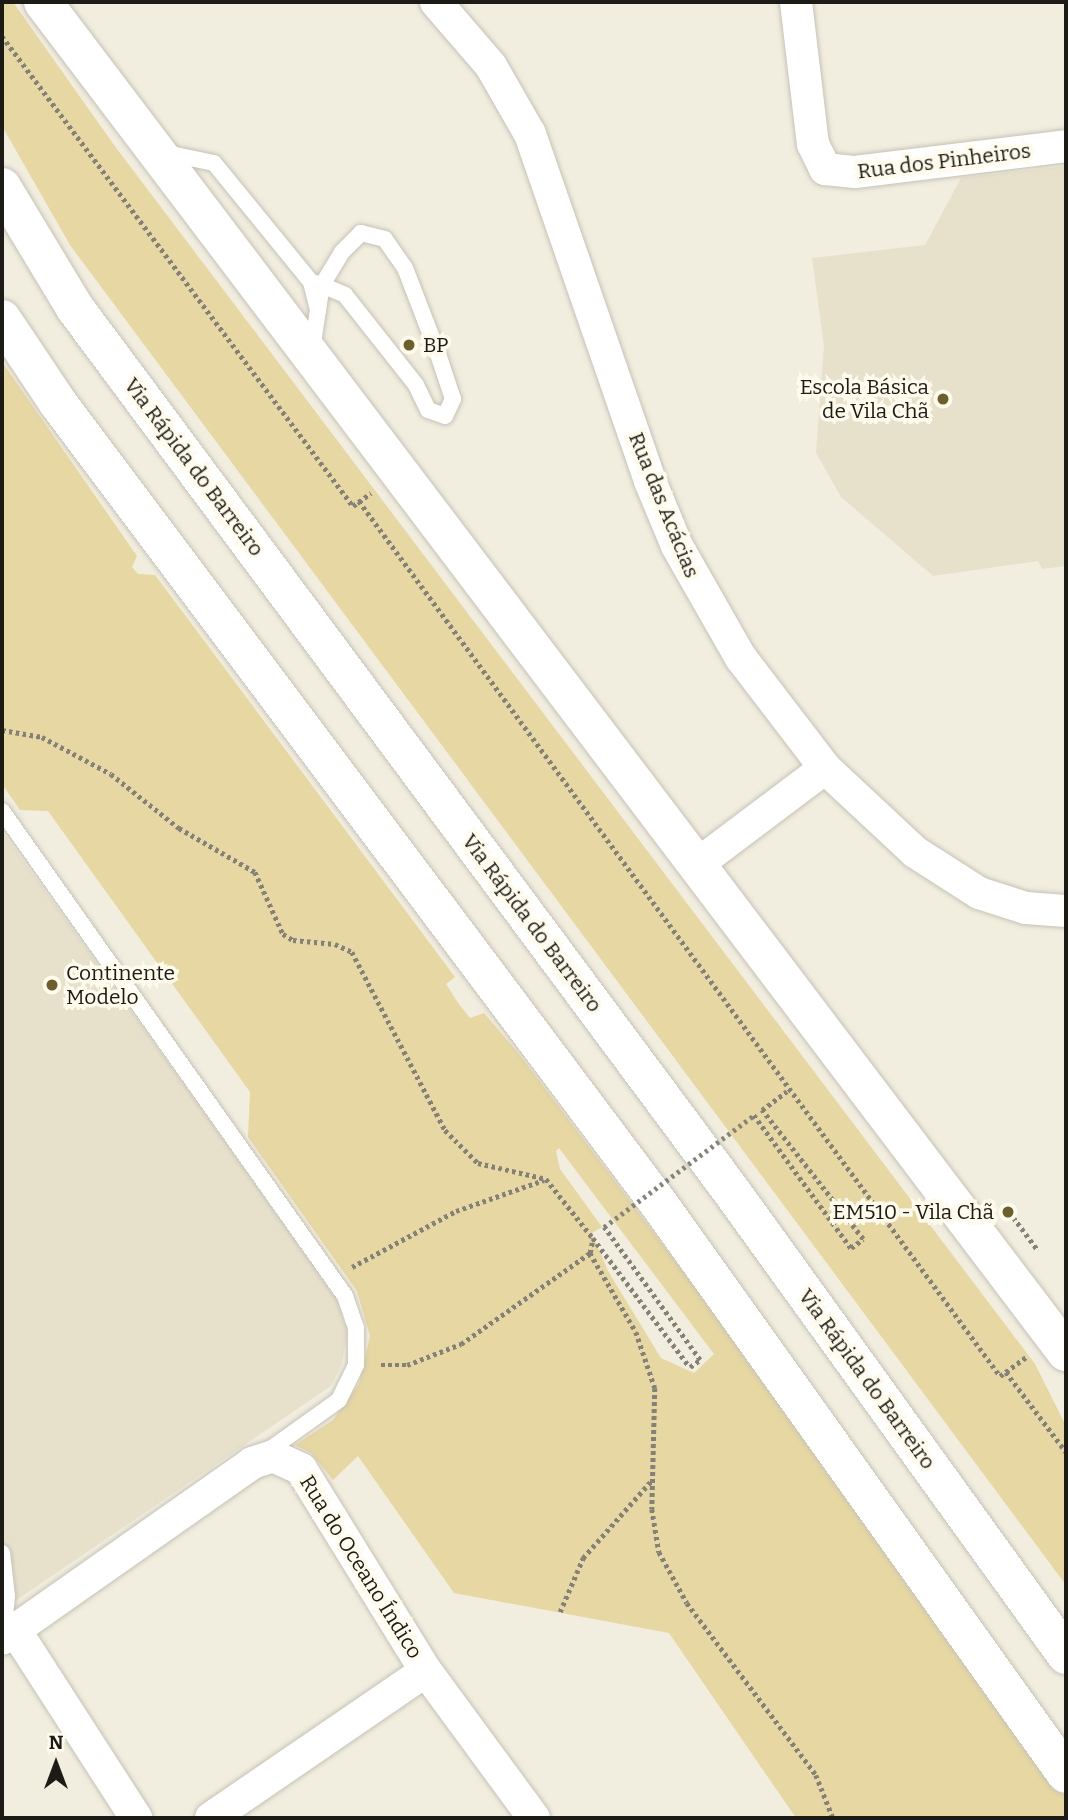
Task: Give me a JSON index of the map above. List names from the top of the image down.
{
  "streets": {
    "main road": ["Via Rápida do Barreiro"],
    "street": ["Rua dos Pinheiros", "Rua das Acácias", "Rua do Oceano Índico"]
  },
  "places": [
    "BP",
    "Escola Básica de Vila Chã",
    "Continente Modelo",
    "EM510 - Vila Chã"
  ],
  "north": "top"
}
